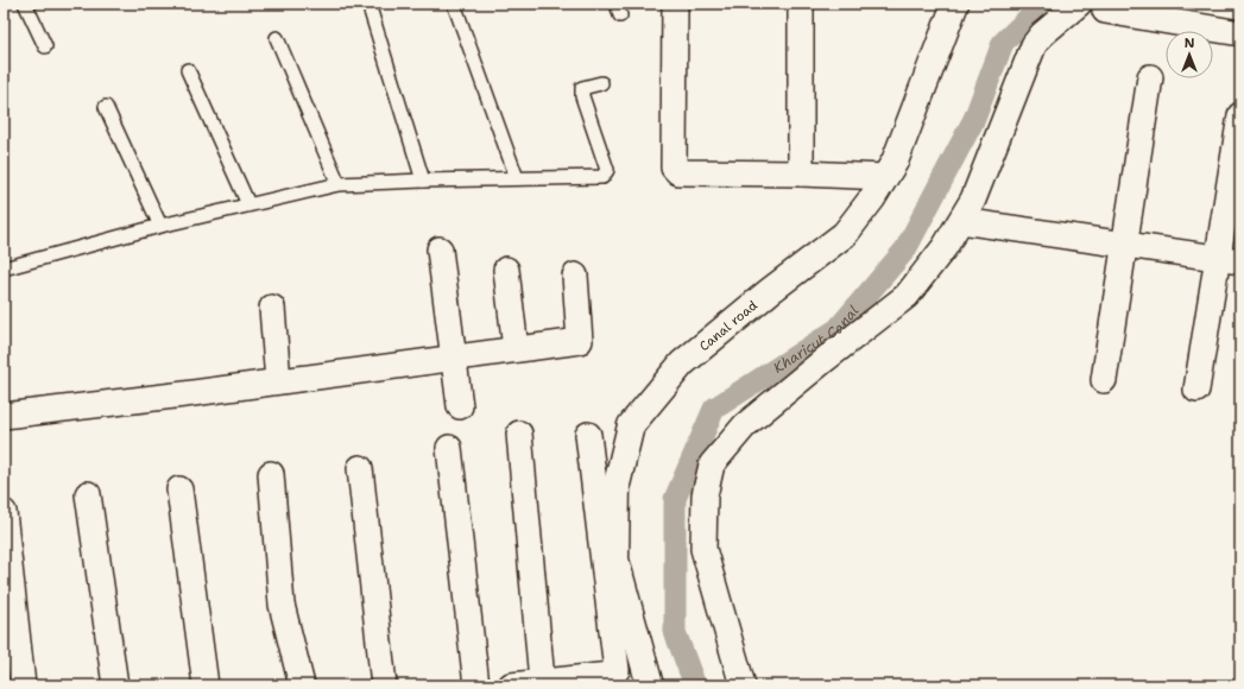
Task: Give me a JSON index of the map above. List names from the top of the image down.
{
  "streets": {
    "street": ["Canal road"]
  },
  "water": ["Kharicut Canal"],
  "north": "top"
}
